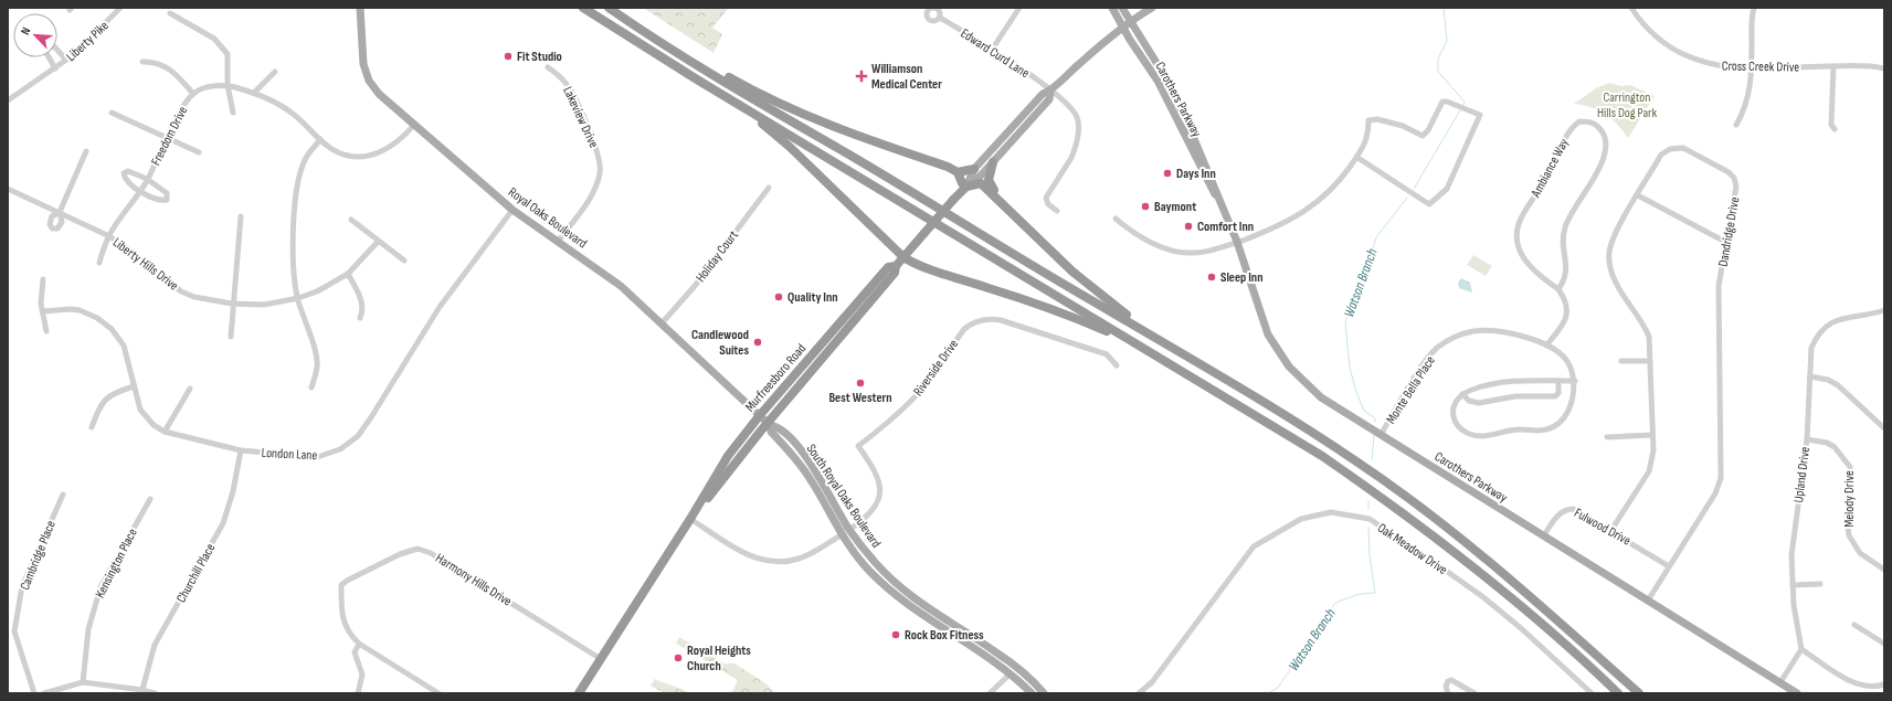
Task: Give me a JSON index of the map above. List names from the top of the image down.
{
  "streets": {
    "highway": ["Murfreesboro Road"],
    "main road": ["Carothers Parkway", "Royal Oaks Boulevard", "South Royal Oaks Boulevard"],
    "street": [
      "Liberty Pike",
      "Edward Curd Lane",
      "Cross Creek Drive",
      "Lakeview Drive",
      "Freedom Drive",
      "Ambiance Way",
      "Dandridge Drive",
      "Holiday Court",
      "Liberty Hills Drive",
      "Riverside Drive",
      "Monte Bella Place",
      "London Lane",
      "Upland Drive",
      "Melody Drive",
      "Fulwood Drive",
      "Oak Meadow Drive",
      "Cambridge Place",
      "Kensington Place",
      "Churchill Place",
      "Harmony Hills Drive"
    ]
  },
  "crossings": [
    ["Edward Curd Lane", "Murfreesboro Road"],
    ["Carothers Parkway", "Dandridge Drive"],
    ["Carothers Parkway", "Murfreesboro Road"],
    ["Carothers Parkway", "Monte Bella Place"],
    ["Carothers Parkway", "Fulwood Drive"],
    ["Lakeview Drive", "Royal Oaks Boulevard"],
    ["Freedom Drive", "Royal Oaks Boulevard"],
    ["Freedom Drive", "Liberty Hills Drive"],
    ["Ambiance Way", "Monte Bella Place"],
    ["Royal Oaks Boulevard", "Holiday Court"],
    ["Royal Oaks Boulevard", "Murfreesboro Road"],
    ["Royal Oaks Boulevard", "London Lane"],
    ["Royal Oaks Boulevard", "South Royal Oaks Boulevard"],
    ["Dandridge Drive", "Fulwood Drive"],
    ["Riverside Drive", "South Royal Oaks Boulevard"],
    ["Murfreesboro Road", "South Royal Oaks Boulevard"],
    ["Murfreesboro Road", "Harmony Hills Drive"],
    ["London Lane", "Churchill Place"],
    ["Upland Drive", "Melody Drive"]
  ],
  "water": ["Watson Branch"],
  "parks": ["Carrington Hills Dog Park"],
  "places": {
    "other": [
      "Fit Studio",
      "Days Inn",
      "Baymont",
      "Comfort Inn",
      "Sleep Inn",
      "Quality Inn",
      "Candlewood Suites",
      "Best Western",
      "Rock Box Fitness",
      "Royal Heights Church"
    ],
    "health": ["Williamson Medical Center"]
  },
  "north": "top left"
}
